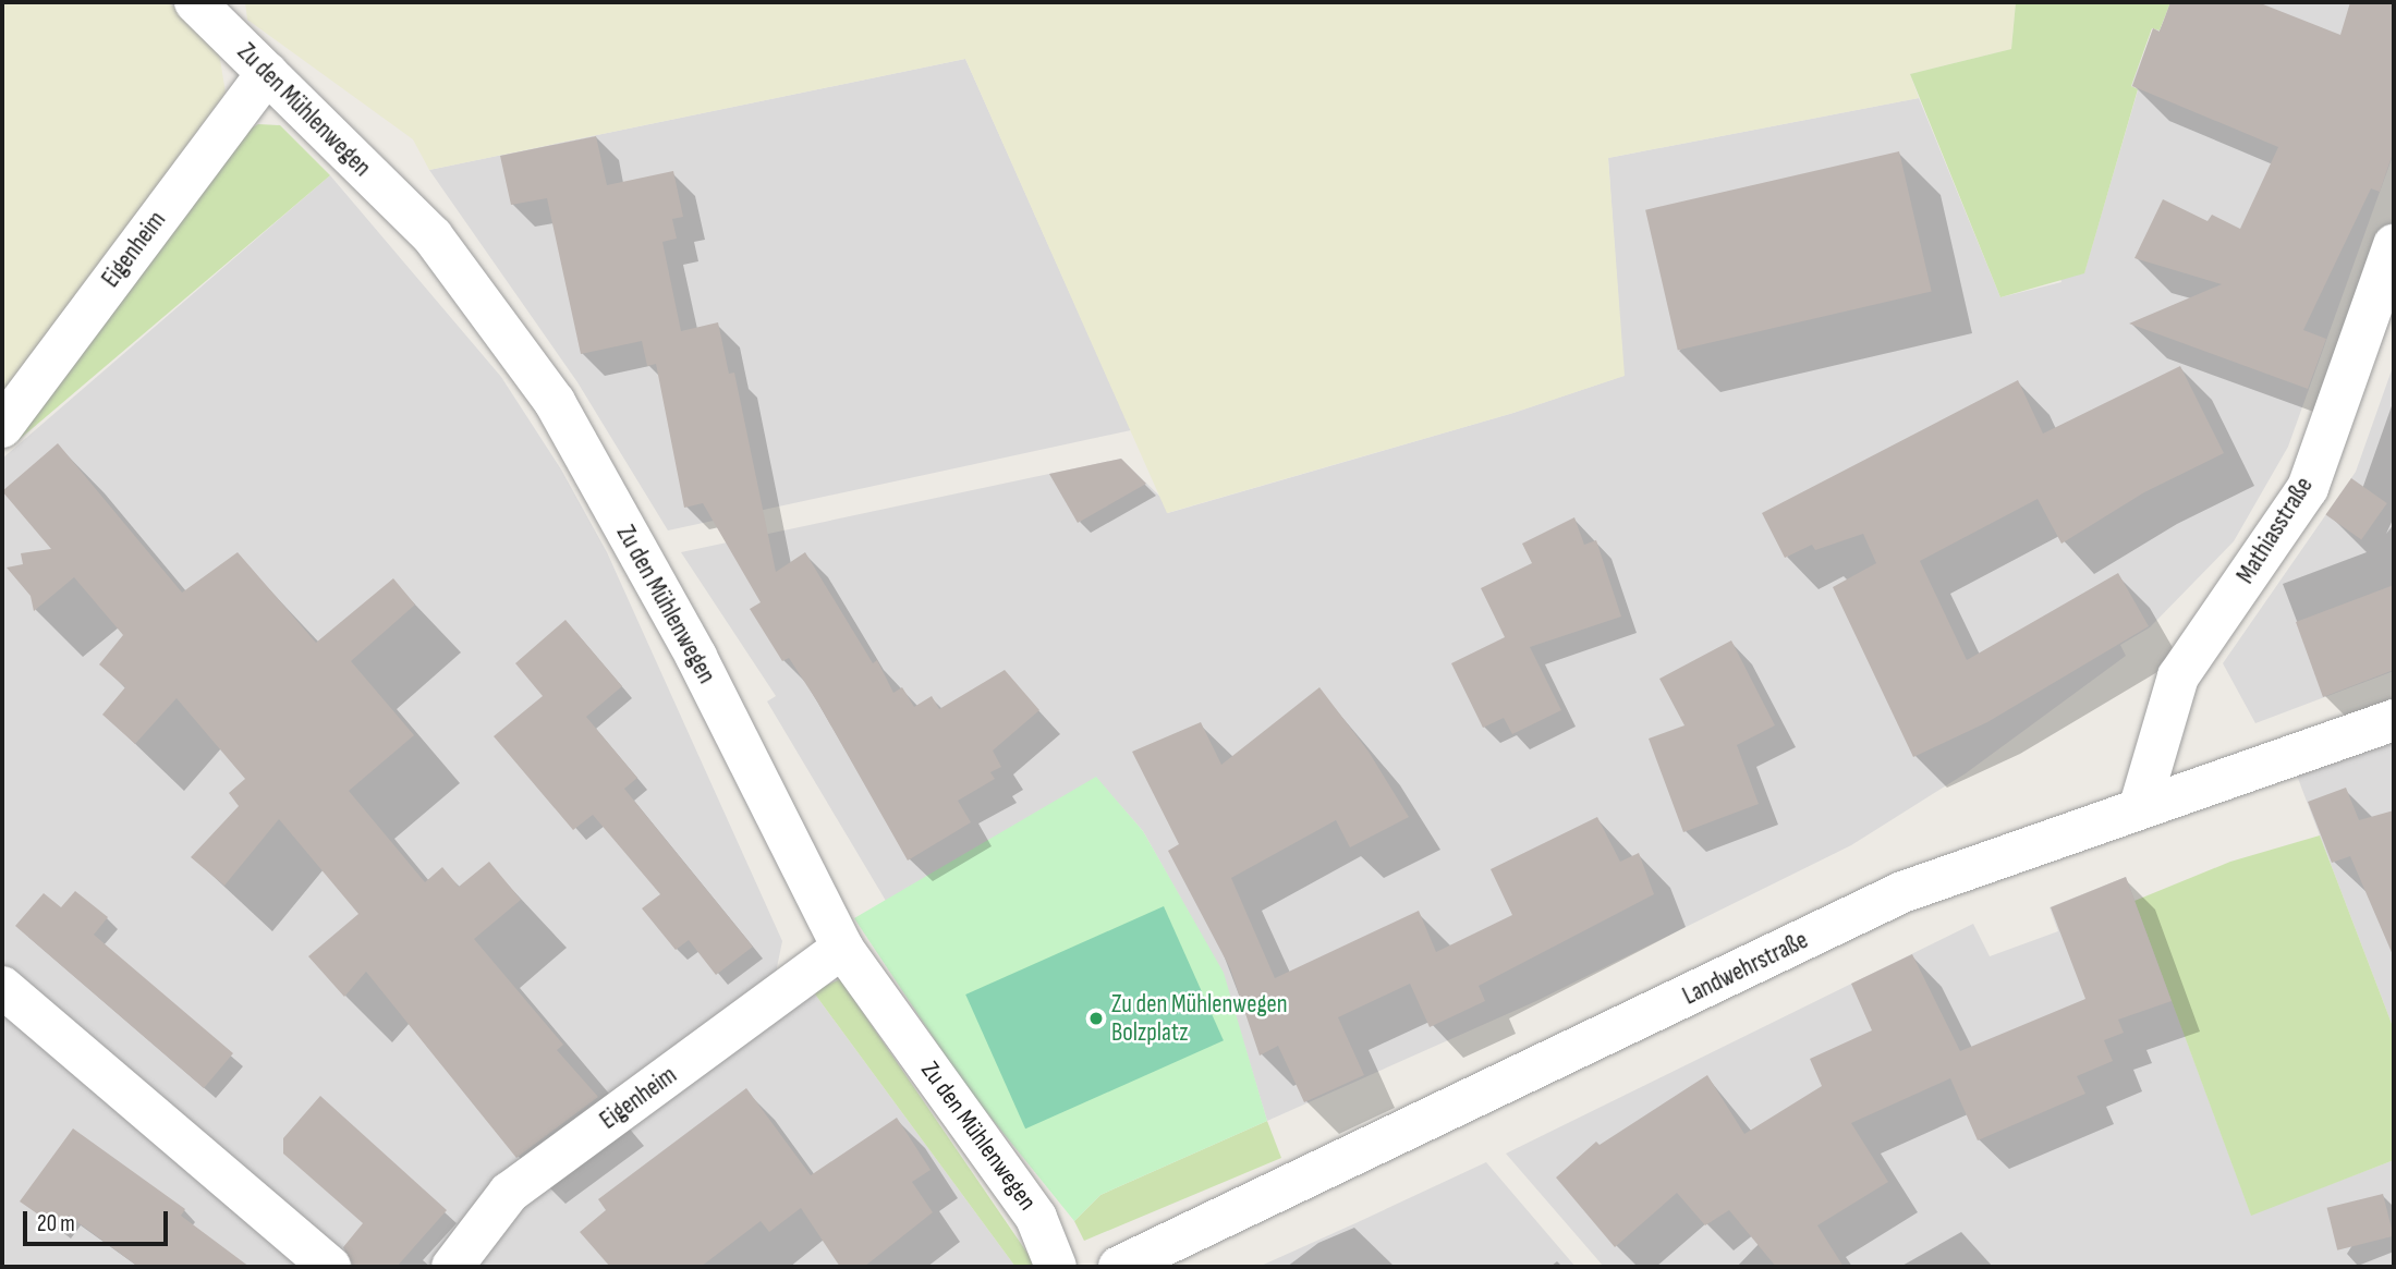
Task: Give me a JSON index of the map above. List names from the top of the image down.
{
  "streets": {
    "street": [
      "Zu den Mühlenwegen",
      "Eigenheim",
      "Mathiasstraße",
      "Landwehrstraße"
    ]
  },
  "crossings": [
    ["Zu den Mühlenwegen", "Eigenheim"],
    ["Mathiasstraße", "Landwehrstraße"]
  ],
  "places": ["Zu den Mühlenwegen Bolzplatz"],
  "scale_bar": "20 m"
}
